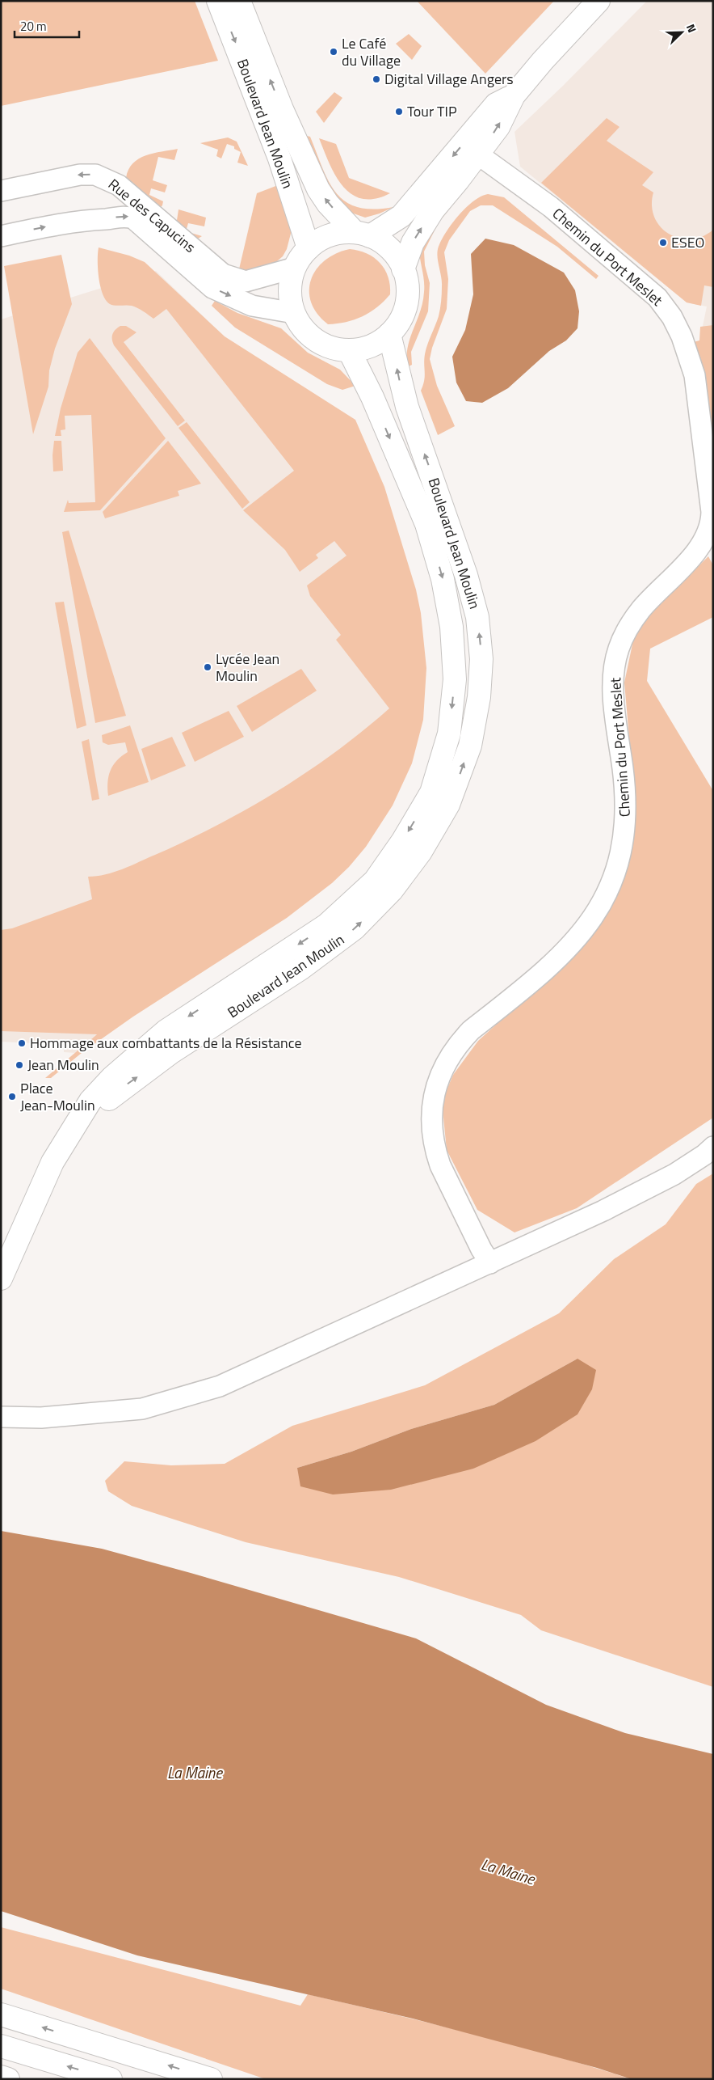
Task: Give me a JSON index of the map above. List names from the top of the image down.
{
  "streets": {
    "main road": ["Boulevard Jean Moulin"],
    "street": ["Rue des Capucins", "Chemin du Port Meslet"]
  },
  "crossings": [
    ["Boulevard Jean Moulin", "Rue des Capucins"]
  ],
  "water": ["La Maine"],
  "places": [
    "Le Café du Village",
    "Digital Village Angers",
    "Tour TIP",
    "ESEO",
    "Lycée Jean Moulin",
    "Hommage aux combattants de la Résistance",
    "Jean Moulin",
    "Place Jean-Moulin"
  ],
  "scale_bar": "20 m",
  "north": "top right"
}
